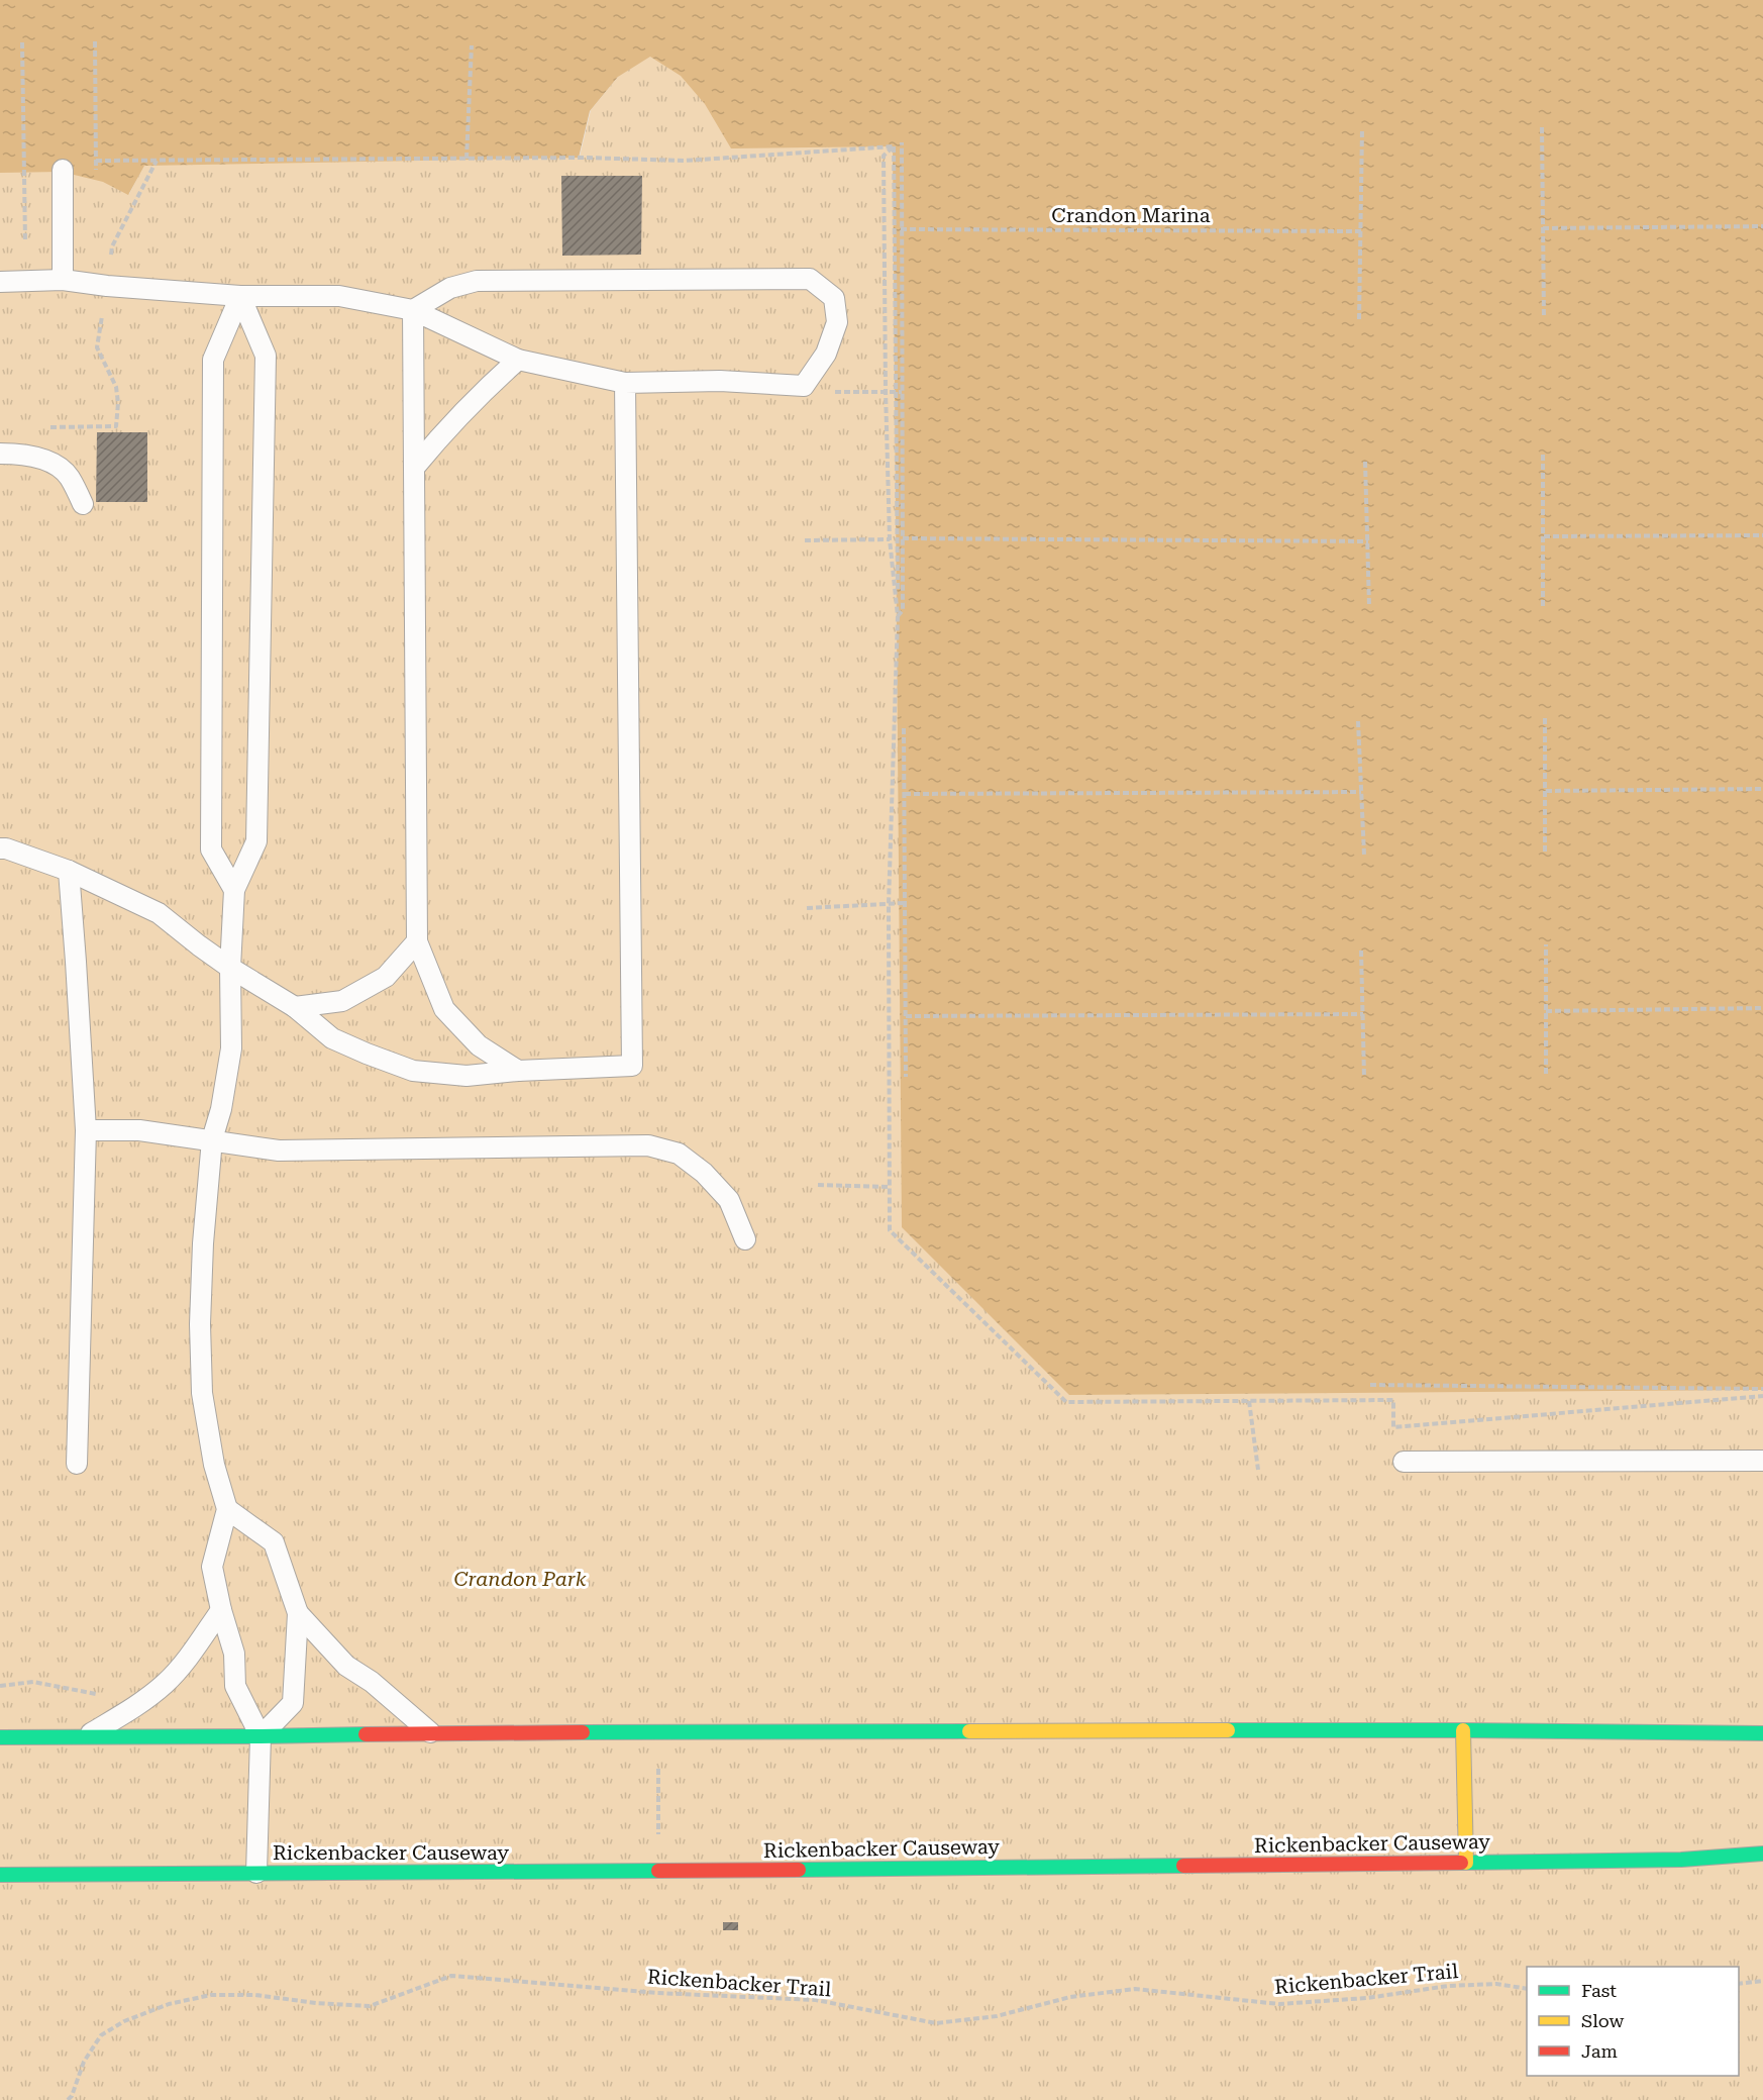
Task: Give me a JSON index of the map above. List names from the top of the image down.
{
  "streets": {
    "main road": ["Rickenbacker Causeway"],
    "path": ["Crandon Marina", "Rickenbacker Trail"]
  },
  "parks": ["Crandon Park"],
  "legend": ["Fast", "Slow", "Jam"]
}
